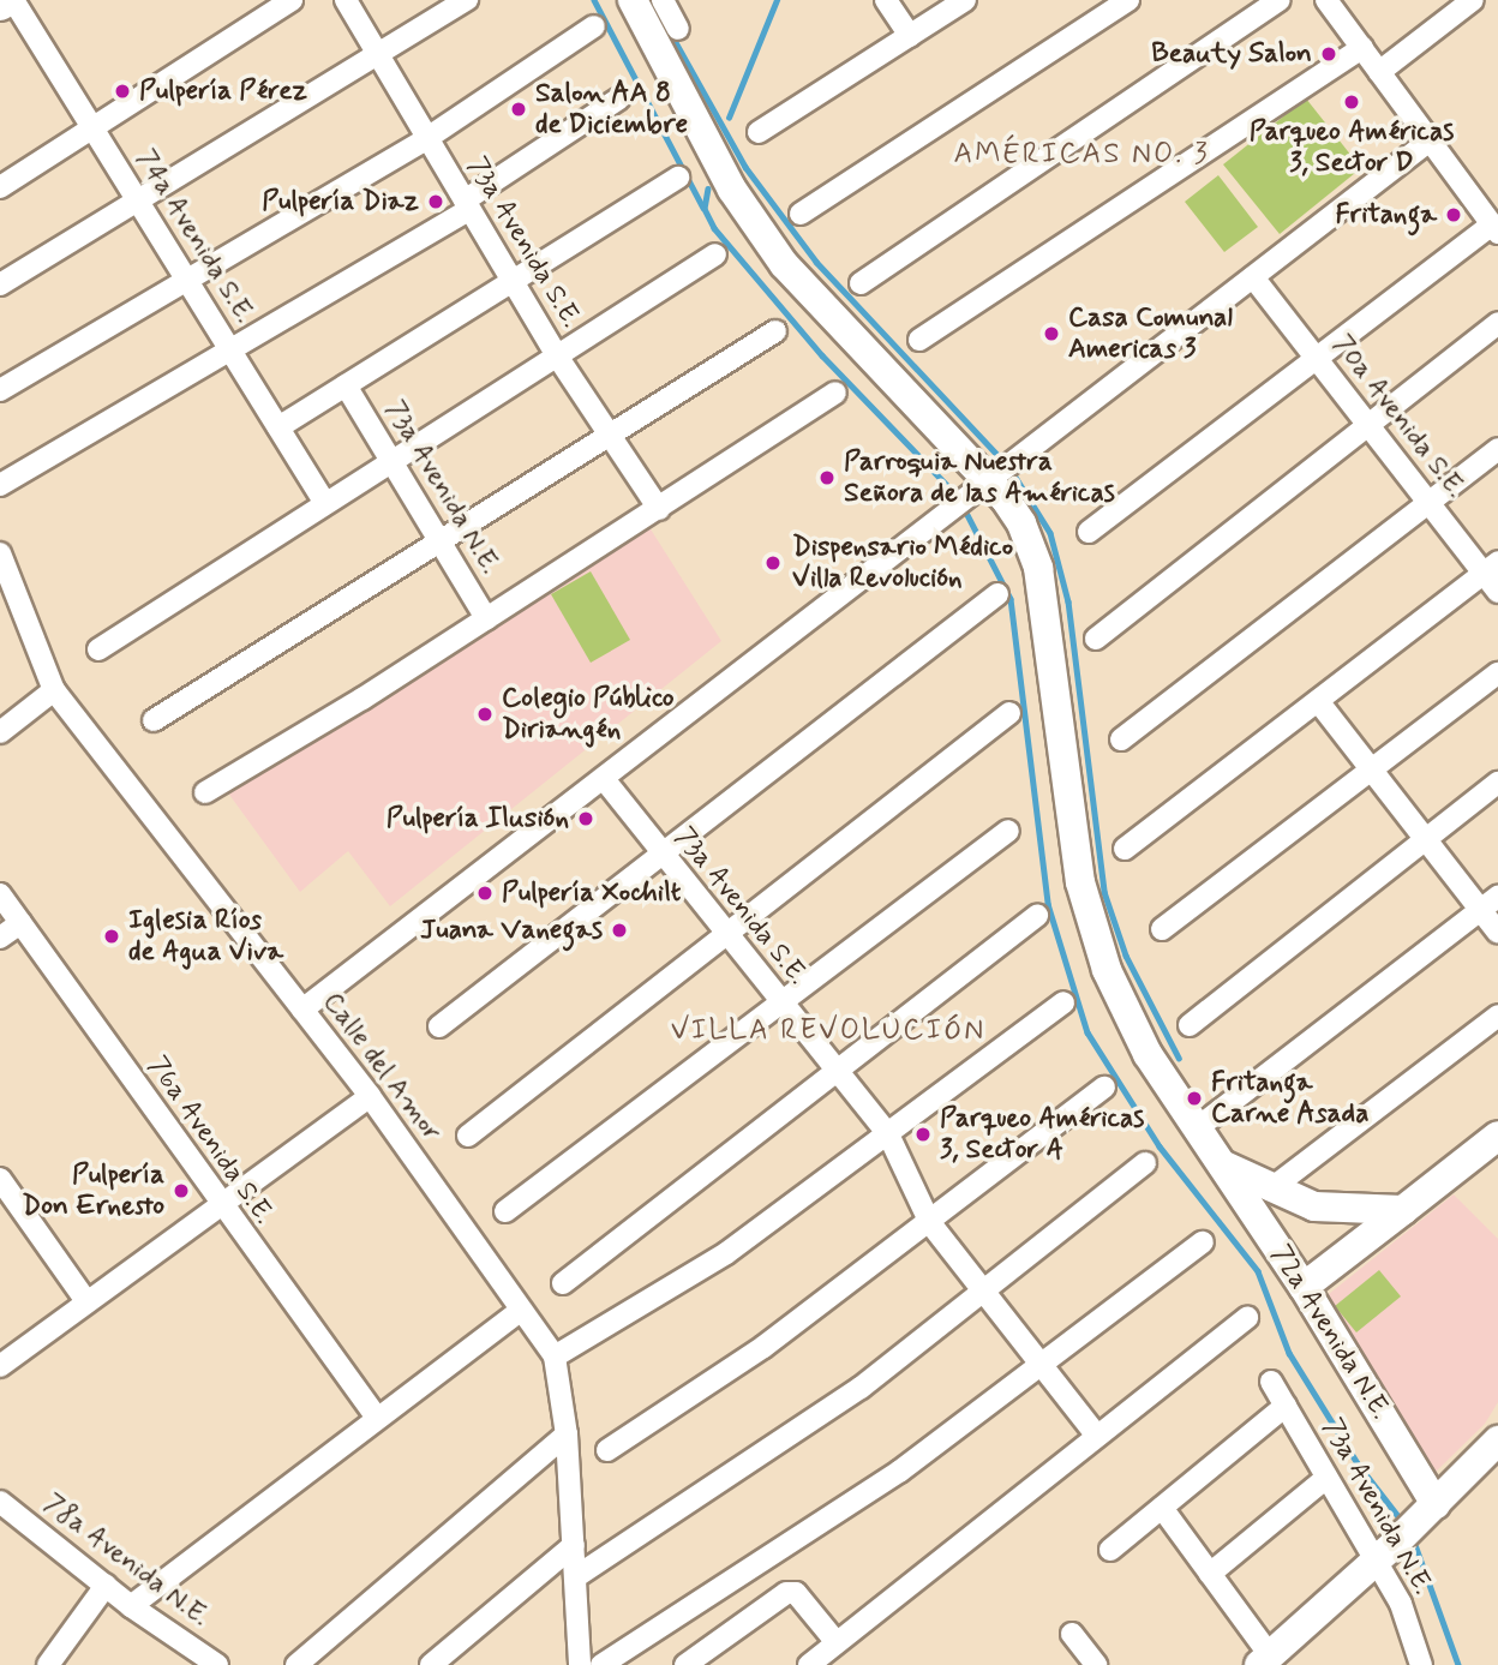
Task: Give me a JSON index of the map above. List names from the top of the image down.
{
  "streets": {
    "street": [
      "74a Avenida S.E.",
      "73a Avenida S.E.",
      "70a Avenida S.E.",
      "73a Avenida N.E.",
      "Calle del Amor",
      "76a Avenida S.E.",
      "72a Avenida N.E.",
      "78a Avenida N.E."
    ]
  },
  "districts": ["AMÉRICAS NO. 3", "VILLA REVOLUCIÓN"],
  "places": [
    "Beauty Salon",
    "Pulpería Pérez",
    "Parqueo Américas 3, Sector D",
    "Salon AA 8 de Diciembre",
    "Pulpería Diaz",
    "Fritanga",
    "Casa Comunal Americas 3",
    "Parroquia Nuestra Señora de las Américas",
    "Dispensario Médico Villa Revolución",
    "Colegio Público Diriangén",
    "Pulpería Ilusión",
    "Pulpería Xochilt",
    "Juana Vanegas",
    "Iglesia Ríos de Agua Viva",
    "Fritanga Carne Asada",
    "Parqueo Américas 3, Sector A",
    "Pulpería Don Ernesto"
  ]
}
